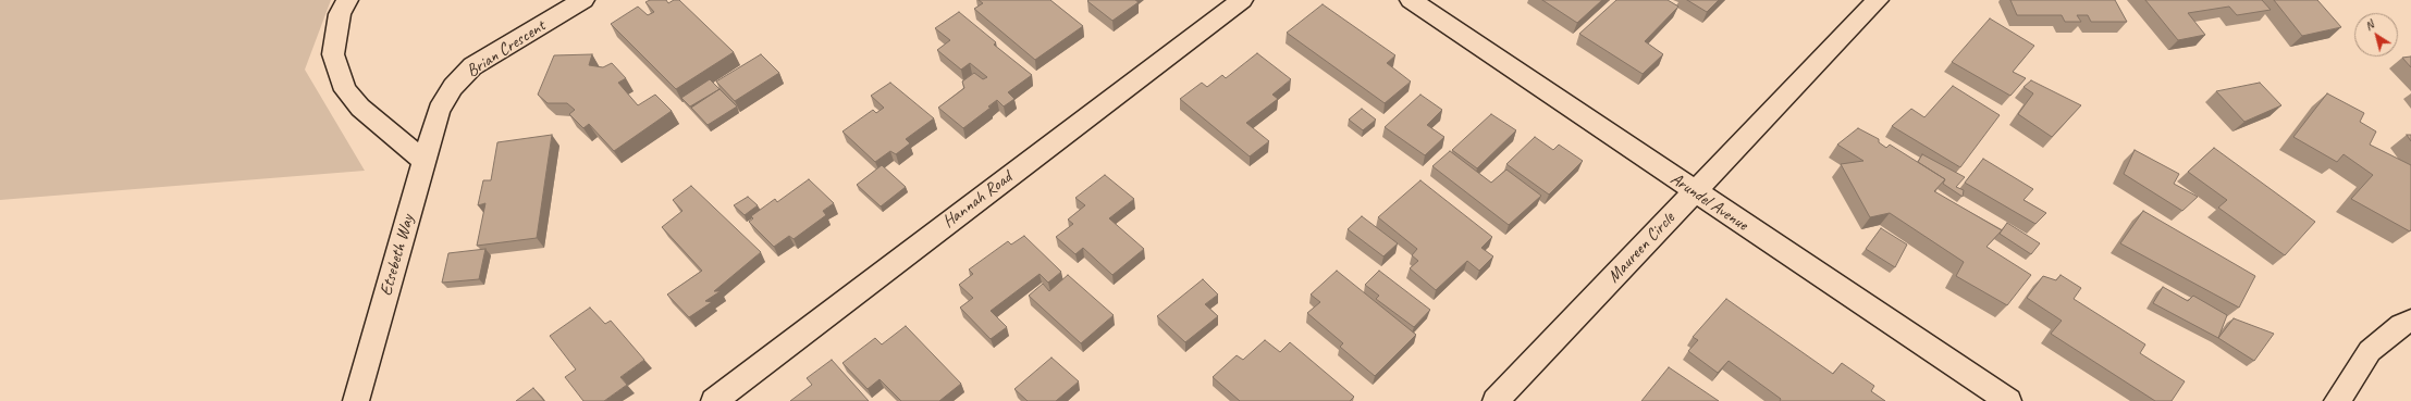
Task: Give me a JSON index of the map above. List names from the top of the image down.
{
  "streets": {
    "street": [
      "Brian Crescent",
      "Hannah Road",
      "Arundel Avenue",
      "Maureen Circle",
      "Etsebeth Way"
    ]
  },
  "crossings": [
    ["Brian Crescent", "Etsebeth Way"],
    ["Arundel Avenue", "Maureen Circle"]
  ],
  "north": "top left"
}
